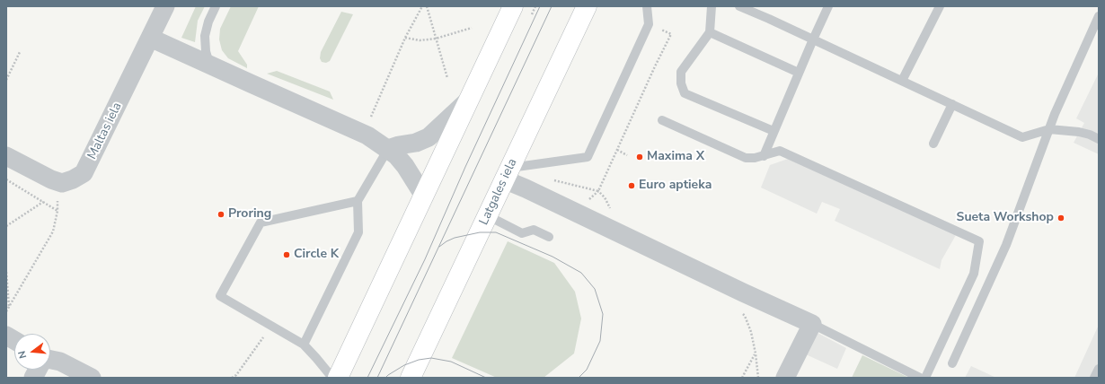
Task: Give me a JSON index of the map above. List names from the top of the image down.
{
  "streets": {
    "highway": ["Latgales iela"],
    "street": ["Maltas iela"]
  },
  "places": [
    "Maxima X",
    "Euro aptieka",
    "Proring",
    "Sueta Workshop",
    "Circle K"
  ],
  "north": "left"
}
